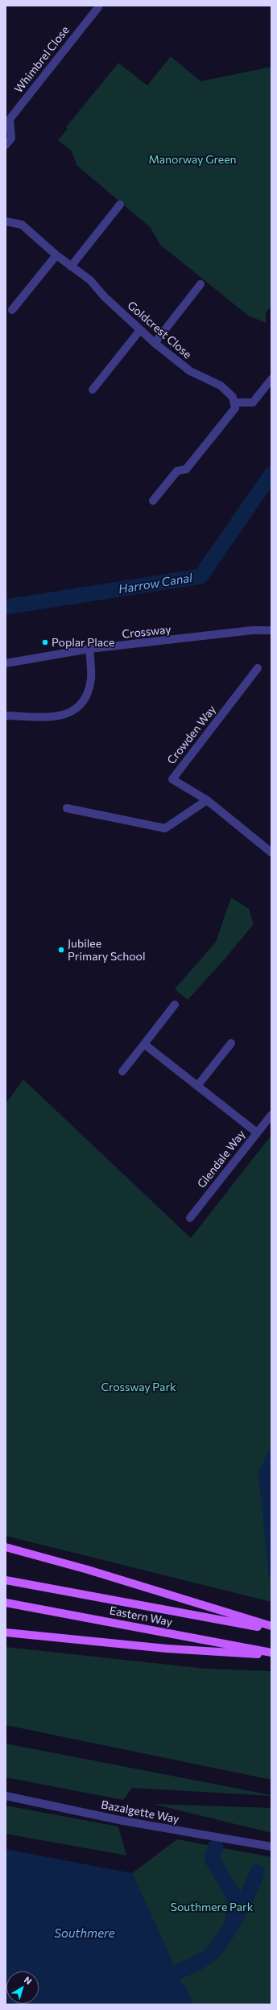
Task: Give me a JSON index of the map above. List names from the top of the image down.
{
  "streets": {
    "main road": ["Eastern Way"],
    "street": [
      "Whimbrel Close",
      "Goldcrest Close",
      "Crossway",
      "Crowden Way",
      "Glendale Way",
      "Bazalgette Way"
    ]
  },
  "water": ["Harrow Canal", "Southmere"],
  "parks": ["Manorway Green", "Crossway Park", "Southmere Park"],
  "places": ["Poplar Place", "Jubilee Primary School"],
  "north": "top right"
}
